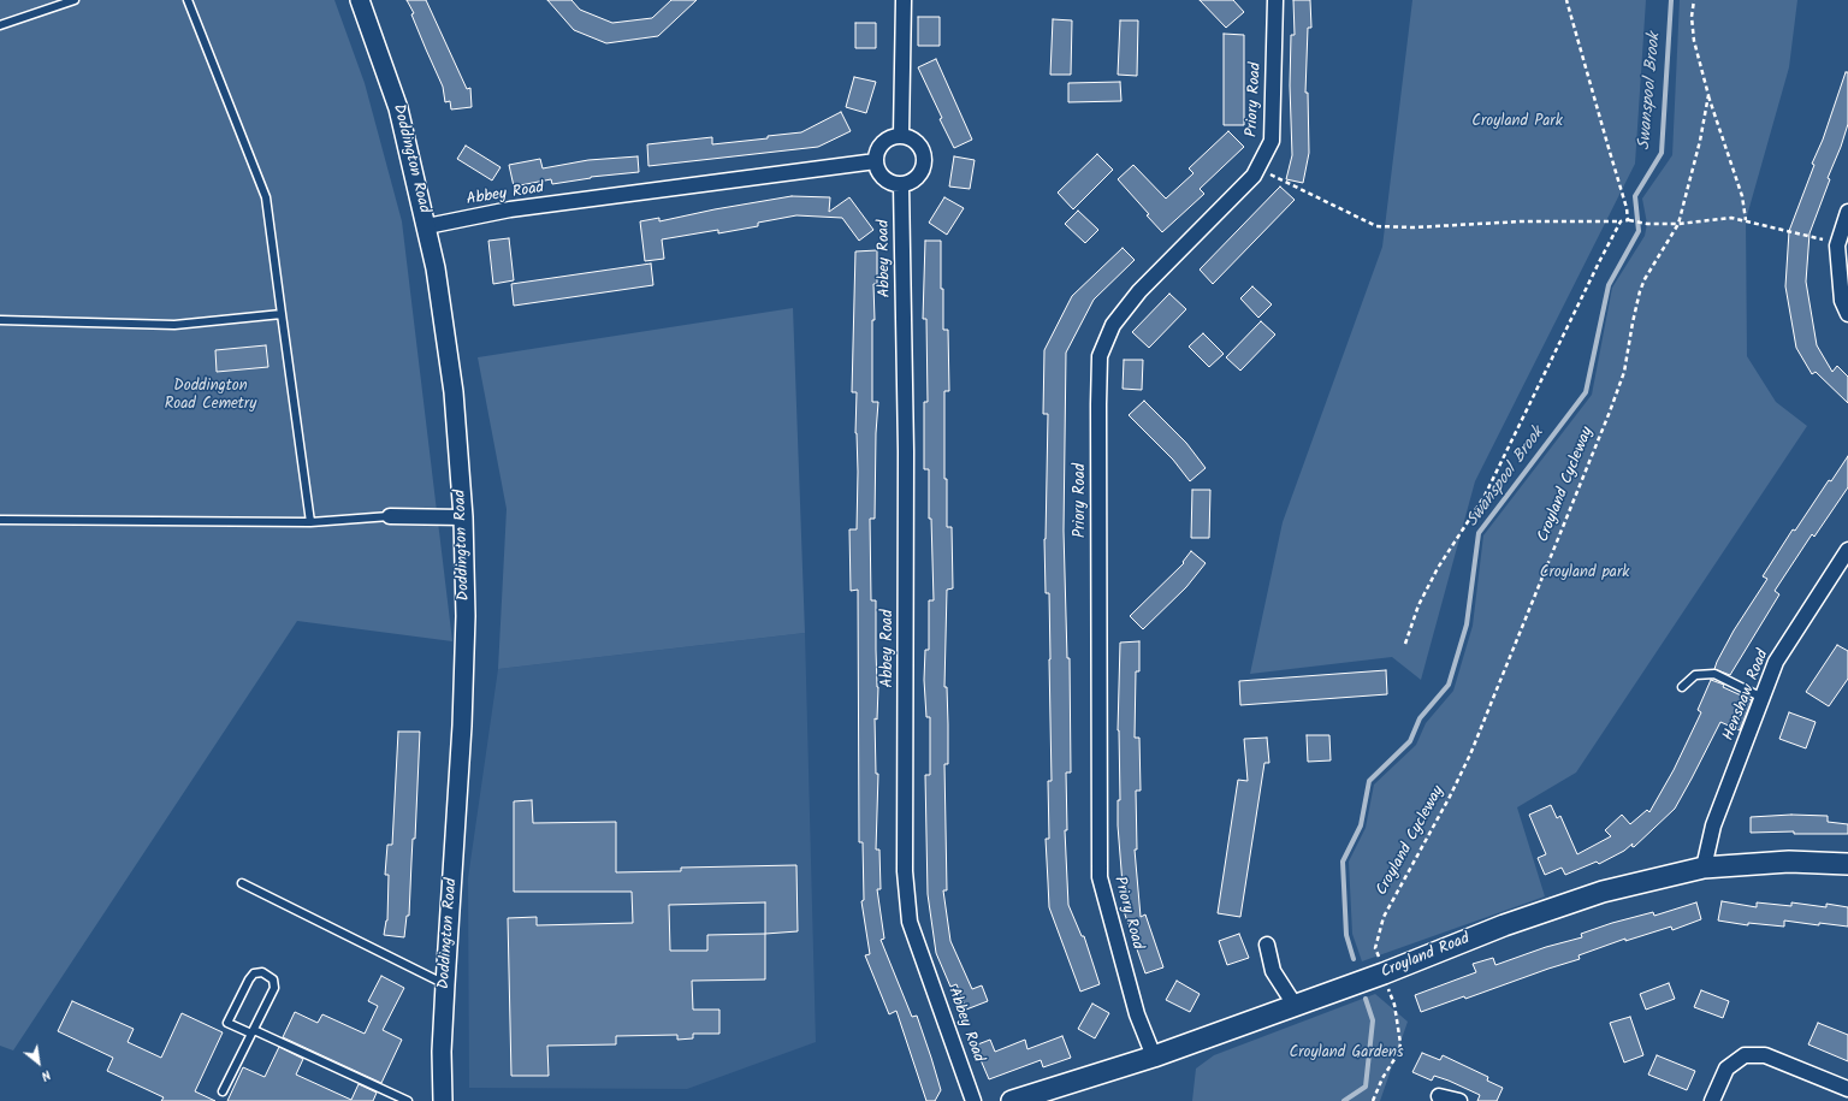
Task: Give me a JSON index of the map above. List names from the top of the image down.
{
  "streets": {
    "main road": ["Croyland Road"],
    "street": [
      "Priory Road",
      "Doddington Road",
      "Abbey Road",
      "Henshaw Road"
    ],
    "path": ["Croyland Cycleway"]
  },
  "crossings": [
    ["Priory Road", "Croyland Road"],
    ["Doddington Road", "Abbey Road"],
    ["Croyland Cycleway", "Croyland Road"],
    ["Henshaw Road", "Croyland Road"]
  ],
  "water": ["Swanspool Brook"],
  "parks": [
    "Croyland Park",
    "Doddington Road Cemetry",
    "Croyland park",
    "Croyland Gardens"
  ],
  "north": "bottom right"
}
